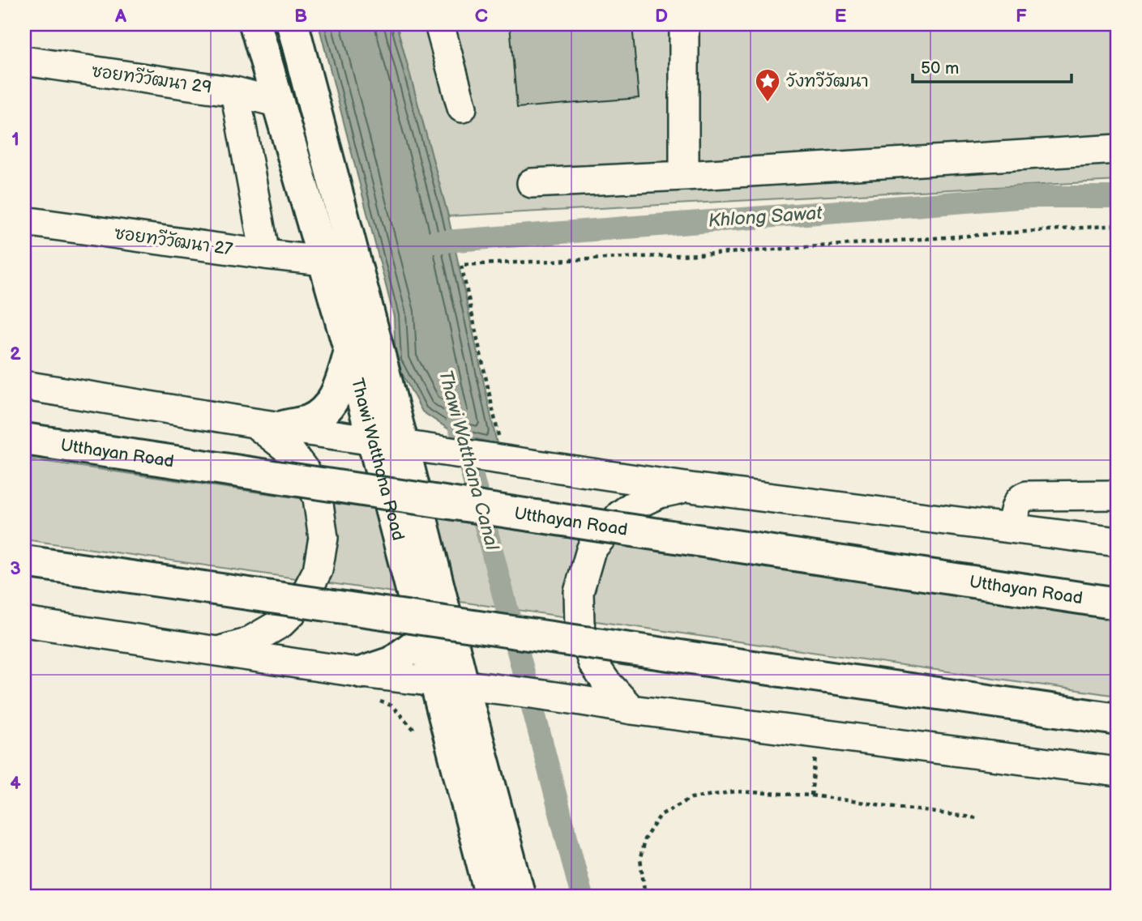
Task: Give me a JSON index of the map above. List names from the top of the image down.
{
  "streets": {
    "main road": ["Utthayan Road", "Thawi Watthana Road"],
    "street": ["ซอยทวีวัฒนา 29", "ซอยทวีวัฒนา 27"]
  },
  "crossings": [
    ["ซอยทวีวัฒนา 29", "Thawi Watthana Road"],
    ["ซอยทวีวัฒนา 27", "Thawi Watthana Road"]
  ],
  "water": ["Khlong Sawat", "Thawi Watthana Canal"],
  "places": {
    "place": ["วังทวีวัฒนา"]
  },
  "scale_bar": "50 m",
  "grid": {
    "columns": [
      "A",
      "B",
      "C",
      "D",
      "E",
      "F"
    ],
    "rows": [
      "1",
      "2",
      "3",
      "4"
    ]
  }
}
